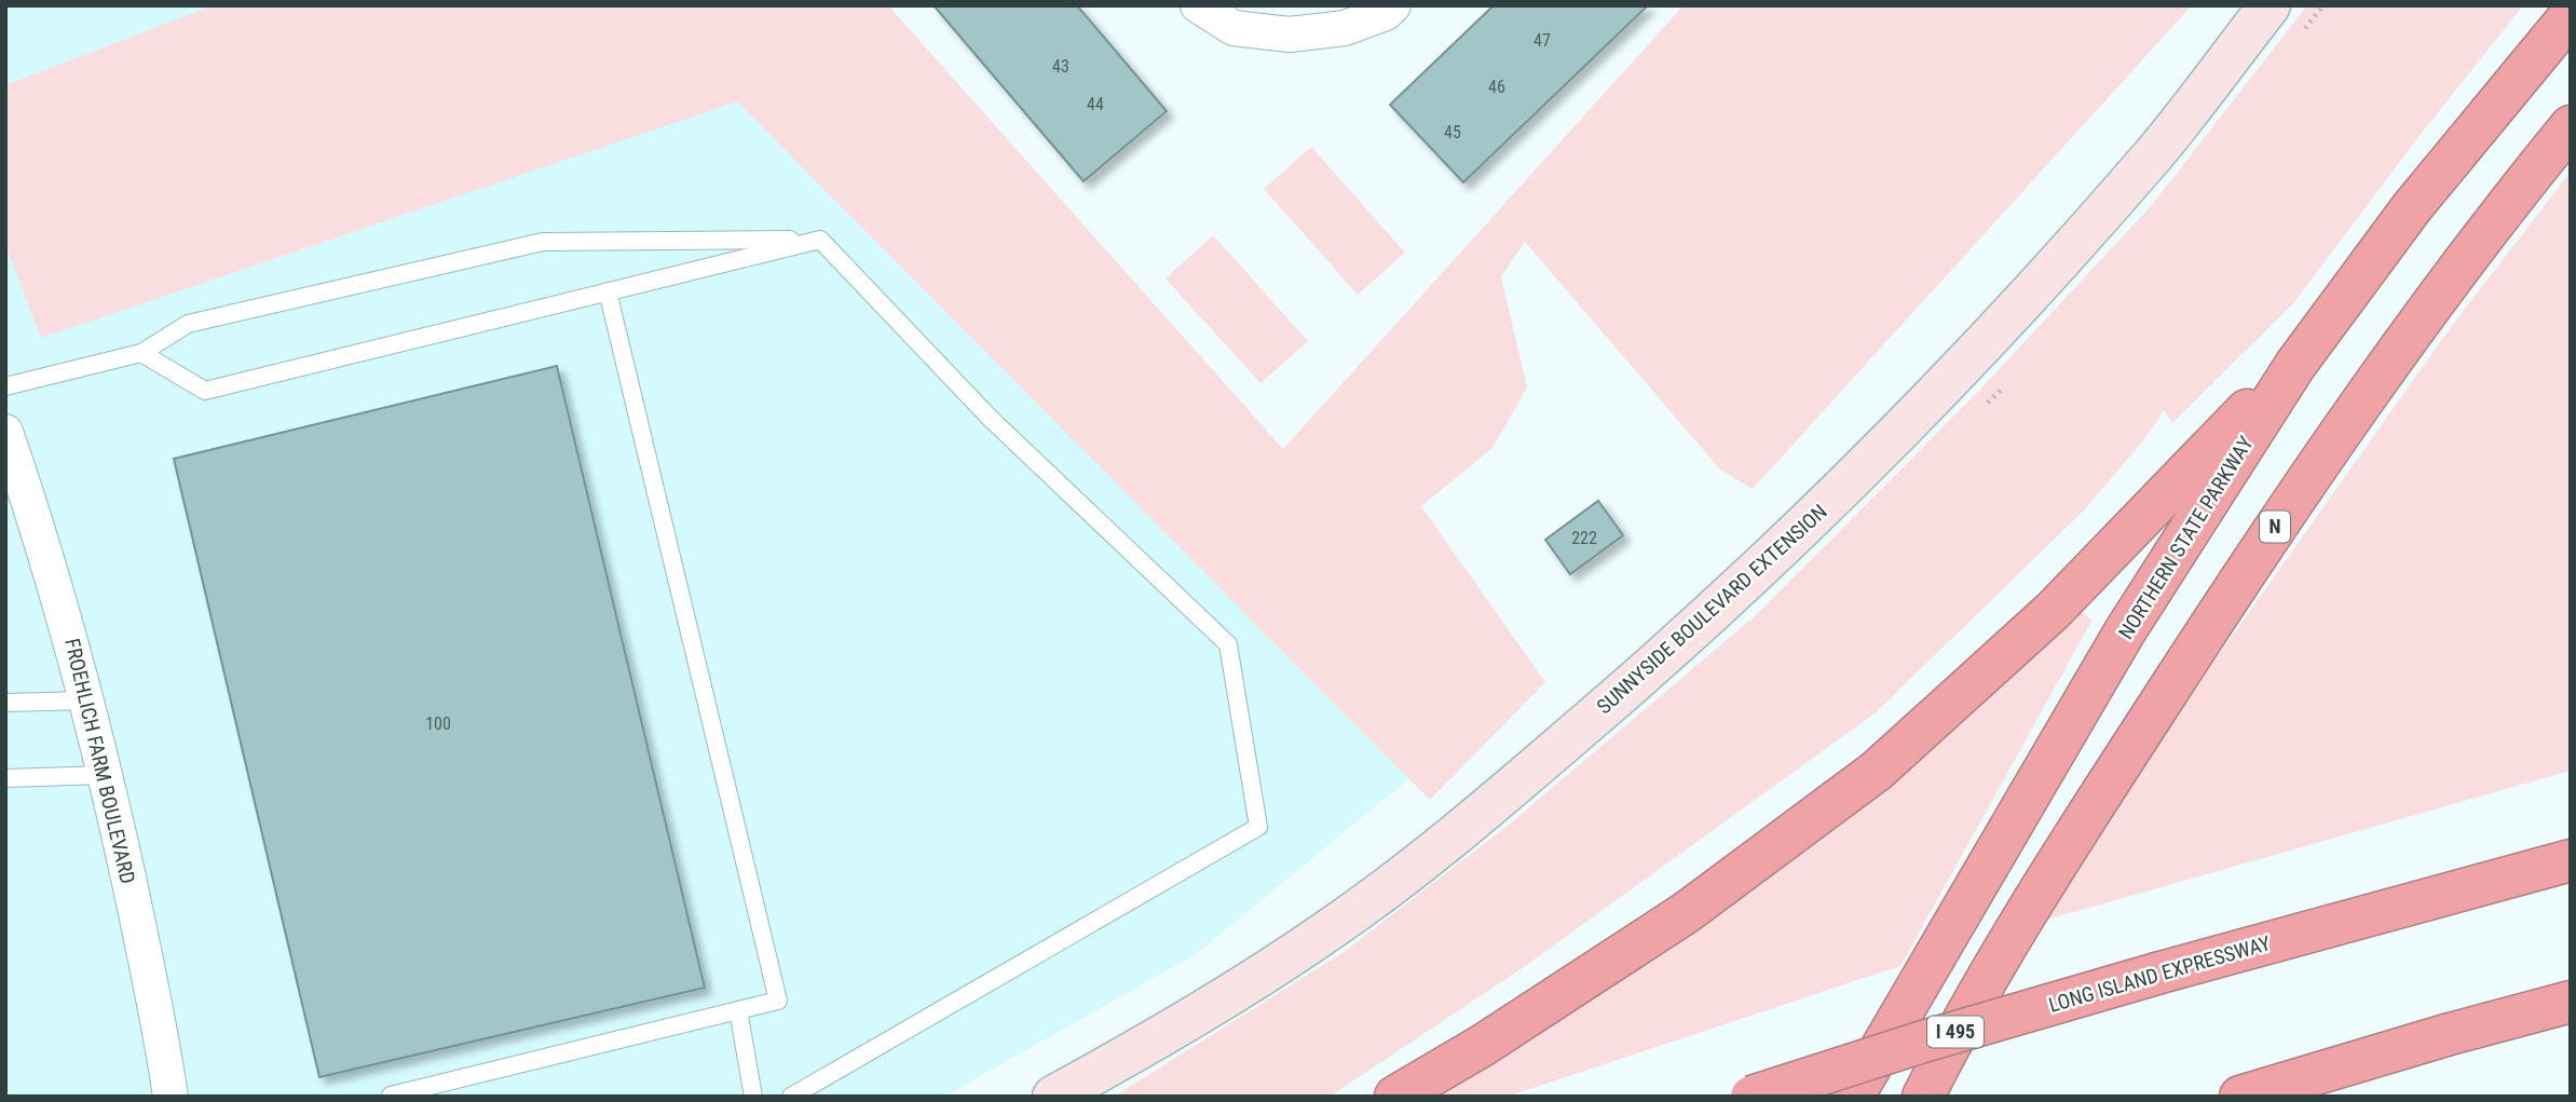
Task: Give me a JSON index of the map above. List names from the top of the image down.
{
  "streets": {
    "highway": [
      "N",
      "NORTHERN STATE PARKWAY",
      "LONG ISLAND EXPRESSWAY",
      "I 495"
    ],
    "main road": ["SUNNYSIDE BOULEVARD EXTENSION"],
    "street": ["FROEHLICH FARM BOULEVARD"]
  },
  "house_numbers": [
    "47",
    "43",
    "46",
    "44",
    "45",
    "222",
    "100"
  ]
}
